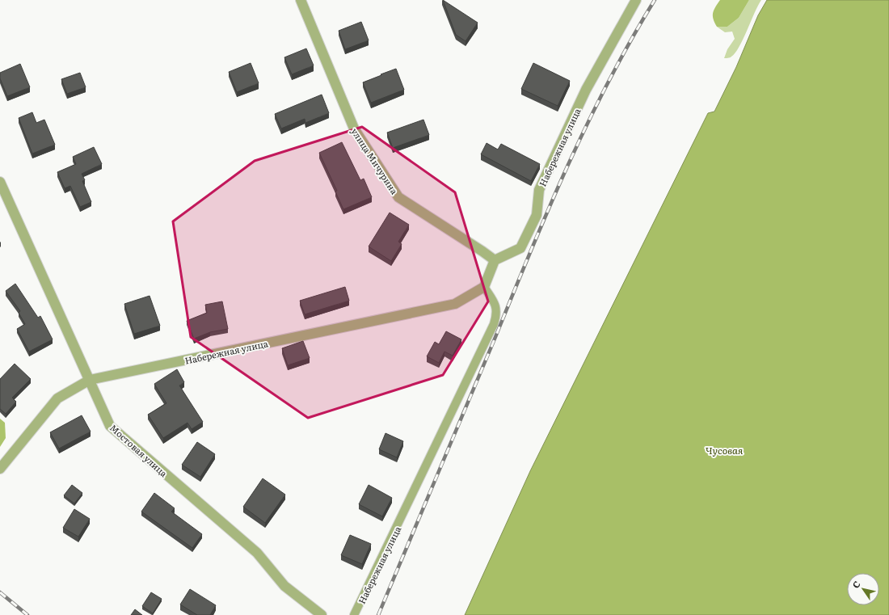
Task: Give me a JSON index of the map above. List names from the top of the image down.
{
  "streets": {
    "street": ["Набережная улица", "улица Мичурина", "Мостовая улица"]
  },
  "crossings": [
    ["Набережная улица", "улица Мичурина"],
    ["Набережная улица", "Мостовая улица"]
  ],
  "water": ["Чусовая"],
  "north": "top left"
}
